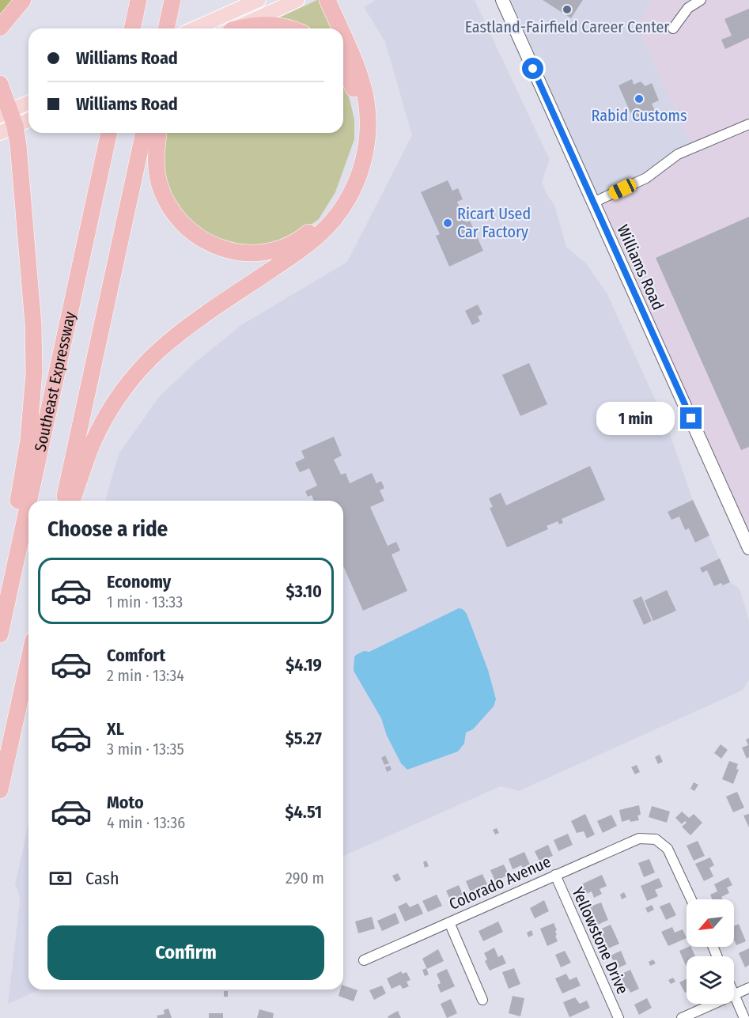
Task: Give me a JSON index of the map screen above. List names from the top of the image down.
{
  "streets": {
    "highway": ["Southeast Expressway"],
    "main road": ["Williams Road"],
    "street": ["Colorado Avenue", "Yellowstone Drive"]
  },
  "crossings": [
    ["Colorado Avenue", "Yellowstone Drive"]
  ],
  "places": ["Eastland-Fairfield Career Center", "Rabid Customs", "Ricart Used Car Factory"],
  "north": "bottom left",
  "page": {
    "banner": ["Williams Road", "Williams Road"],
    "bubble": "1 min",
    "heading": "Choose a ride",
    "list": [
      {
        "name": "Economy",
        "note": "1 min · 13:33",
        "value": "$3.10"
      },
      {
        "name": "Comfort",
        "note": "2 min · 13:34",
        "value": "$4.19"
      },
      {
        "name": "XL",
        "note": "3 min · 13:35",
        "value": "$5.27"
      },
      {
        "name": "Moto",
        "note": "4 min · 13:36",
        "value": "$4.51"
      }
    ],
    "pay": ["Cash", "290 m"],
    "buttons": "Confirm"
  }
}
